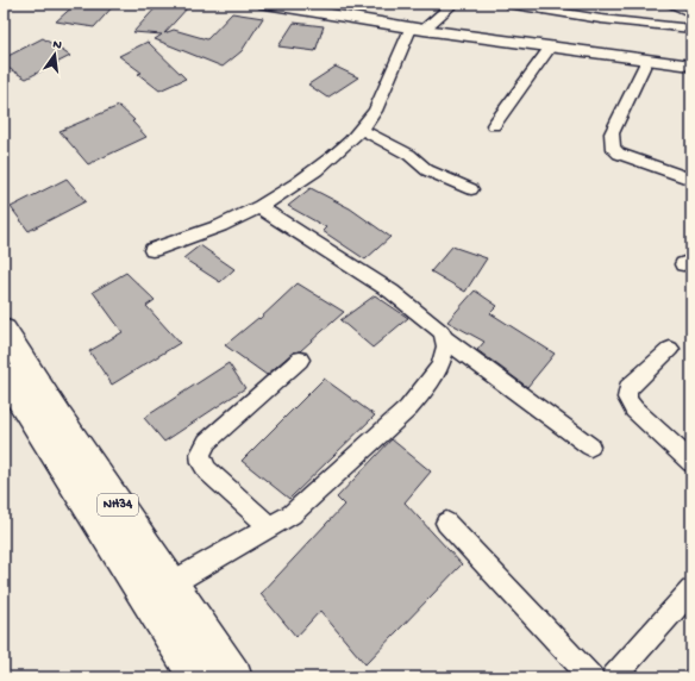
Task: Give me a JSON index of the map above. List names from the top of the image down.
{
  "streets": {
    "highway": ["NH34"]
  },
  "north": "top"
}
